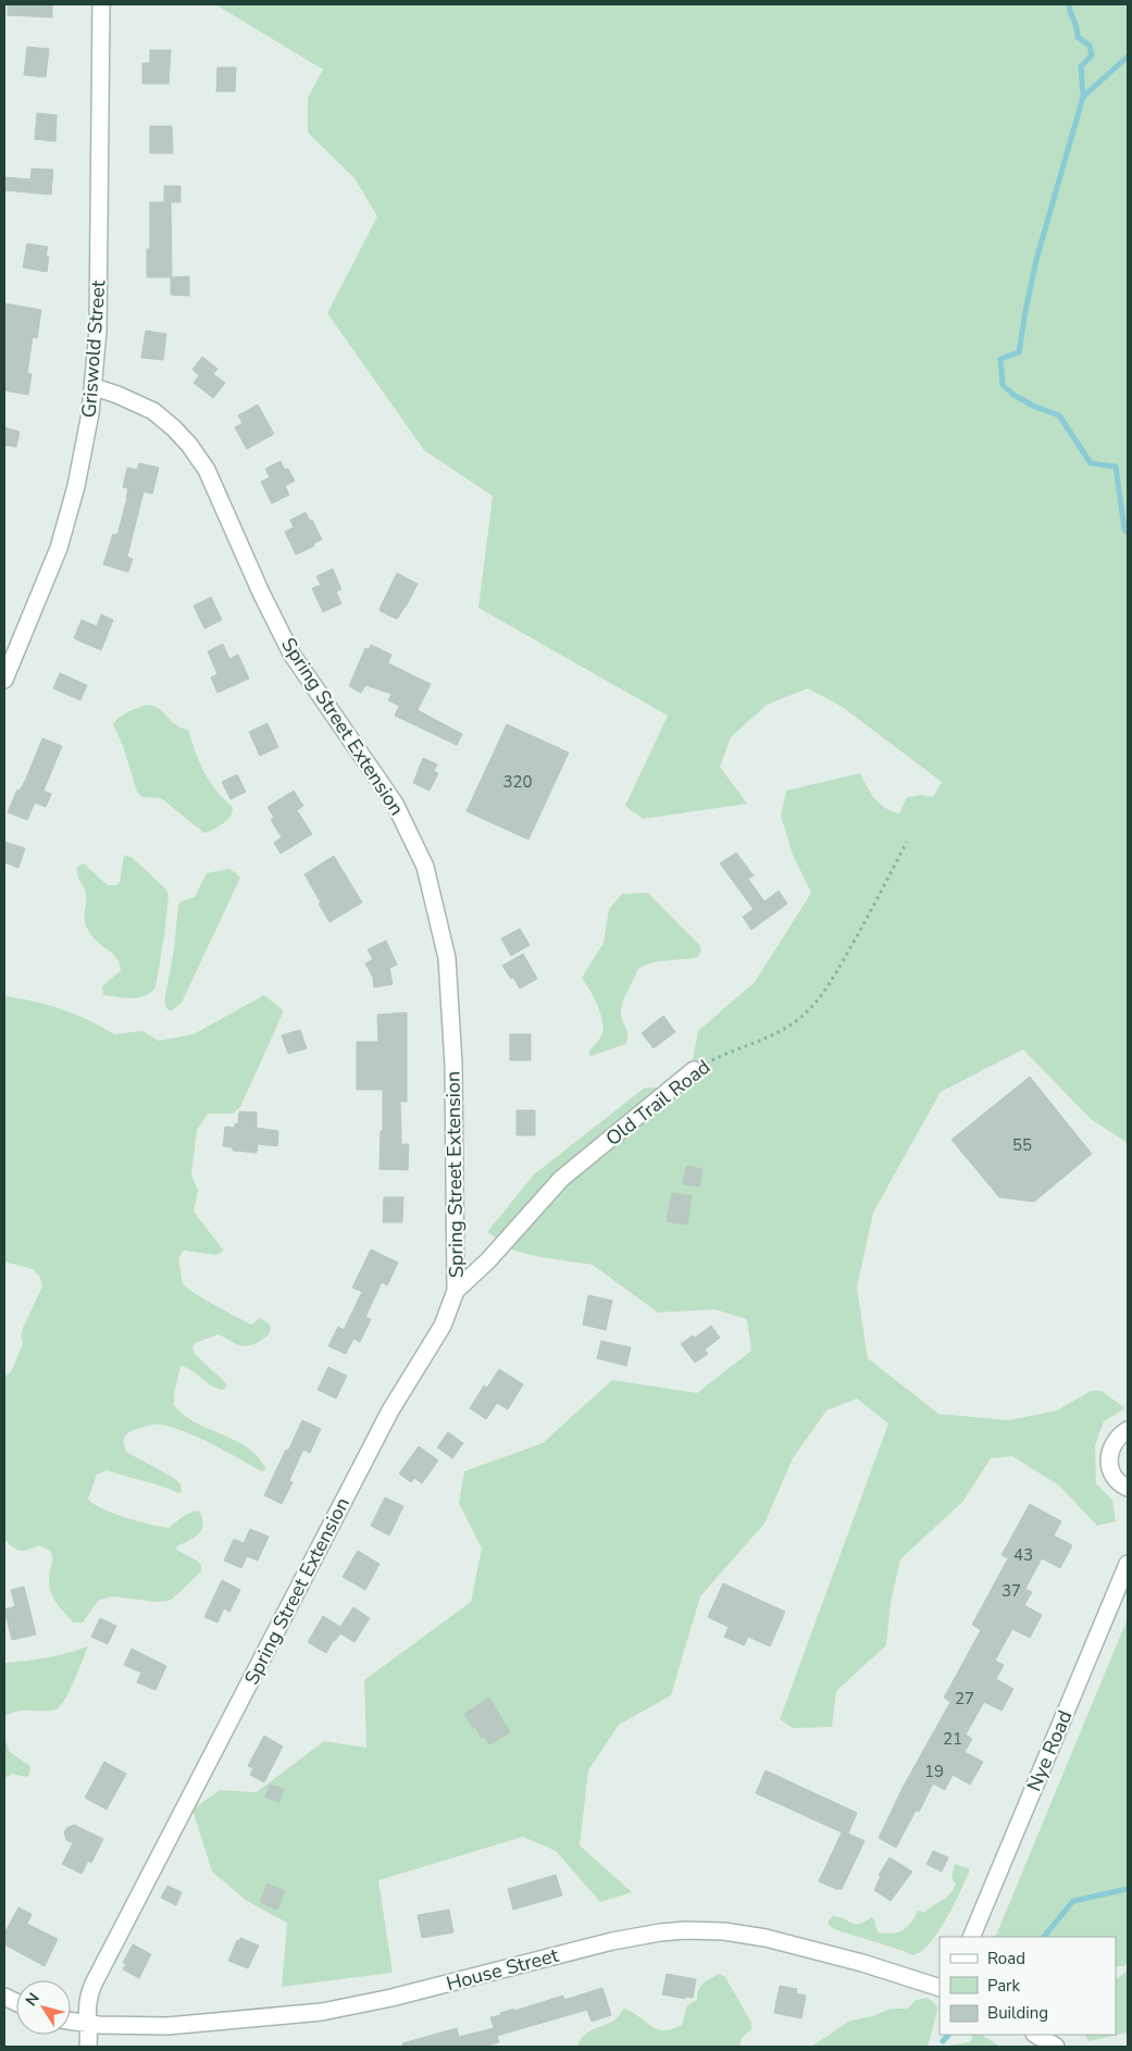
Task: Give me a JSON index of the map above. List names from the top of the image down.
{
  "streets": {
    "street": [
      "Griswold Street",
      "Spring Street Extension",
      "Old Trail Road",
      "Nye Road",
      "House Street"
    ]
  },
  "crossings": [
    ["Griswold Street", "Spring Street Extension"],
    ["Spring Street Extension", "Old Trail Road"],
    ["Spring Street Extension", "House Street"]
  ],
  "house_numbers": [
    "320",
    "55",
    "43",
    "37",
    "27",
    "21",
    "19"
  ],
  "legend": ["Road", "Park", "Building"],
  "north": "top left"
}
